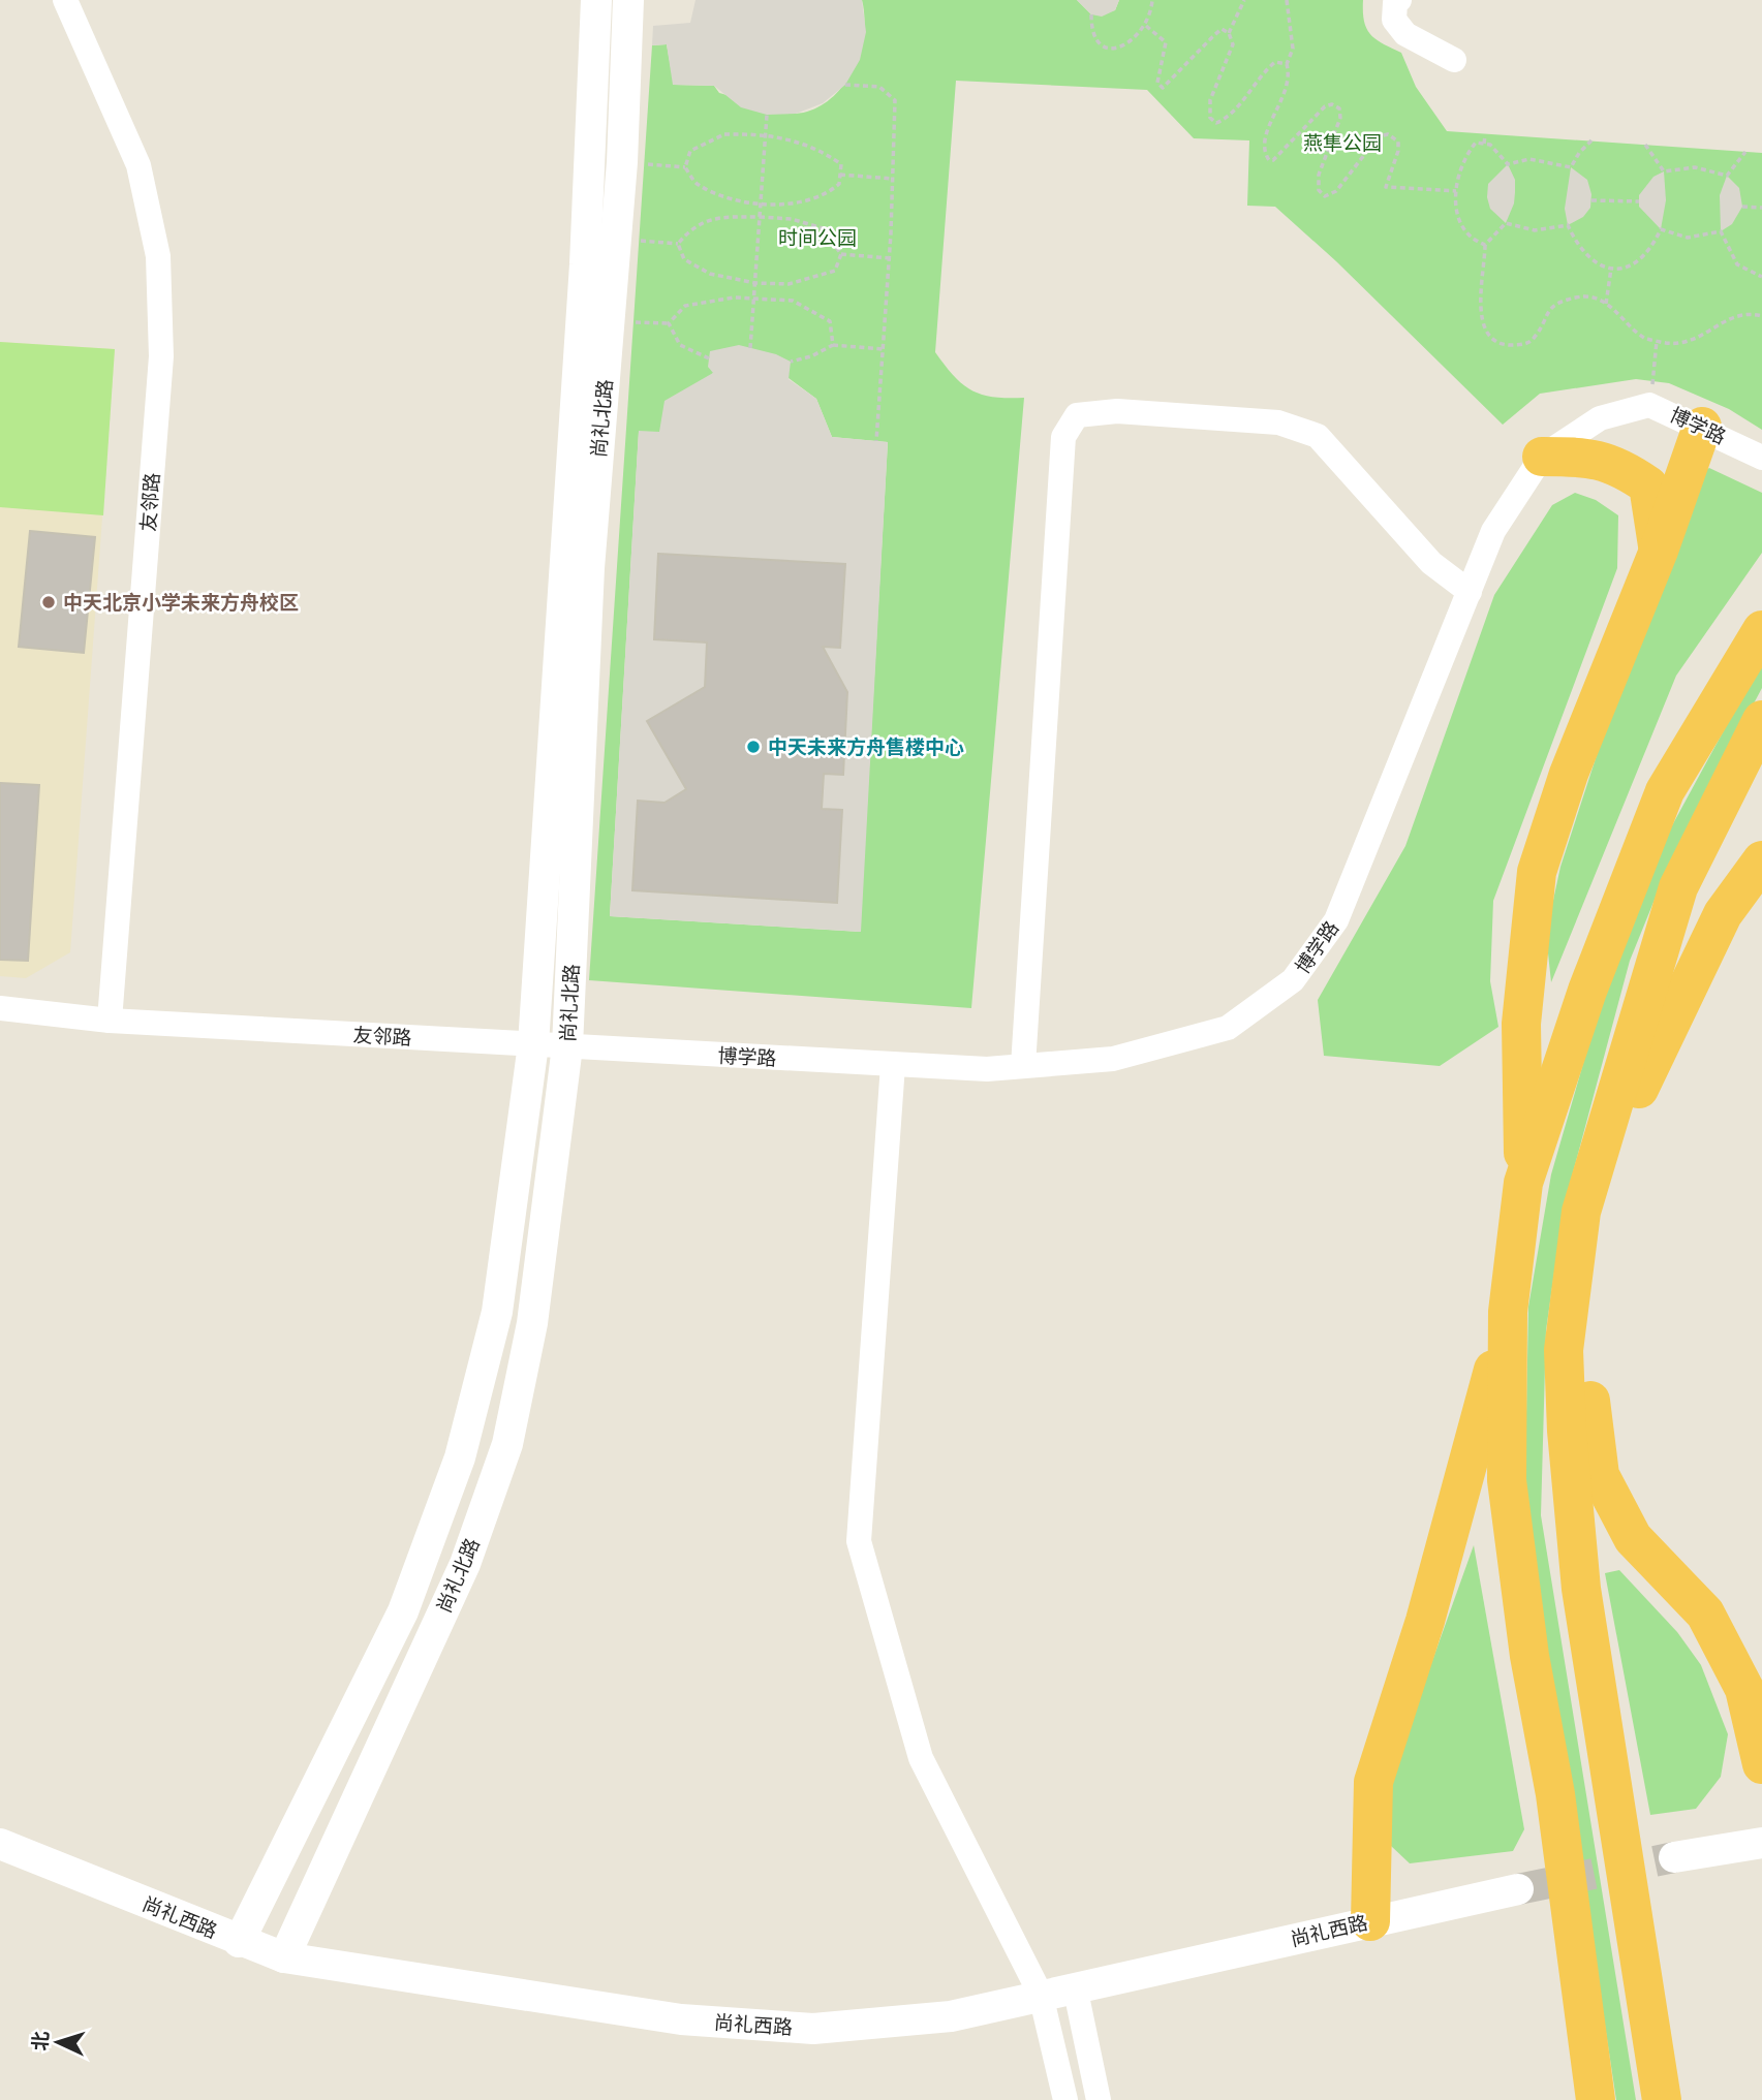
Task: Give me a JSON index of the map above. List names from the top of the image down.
{
  "streets": {
    "street": [
      "尚礼北路",
      "博学路",
      "友邻路",
      "尚礼西路"
    ]
  },
  "crossings": [
    ["尚礼北路", "博学路"],
    ["尚礼北路", "友邻路"],
    ["尚礼北路", "尚礼西路"],
    ["博学路", "友邻路"]
  ],
  "parks": ["燕隼公园", "时间公园"],
  "places": ["中天北京小学未来方舟校区", "中天未来方舟售楼中心"],
  "north": "left"
}
